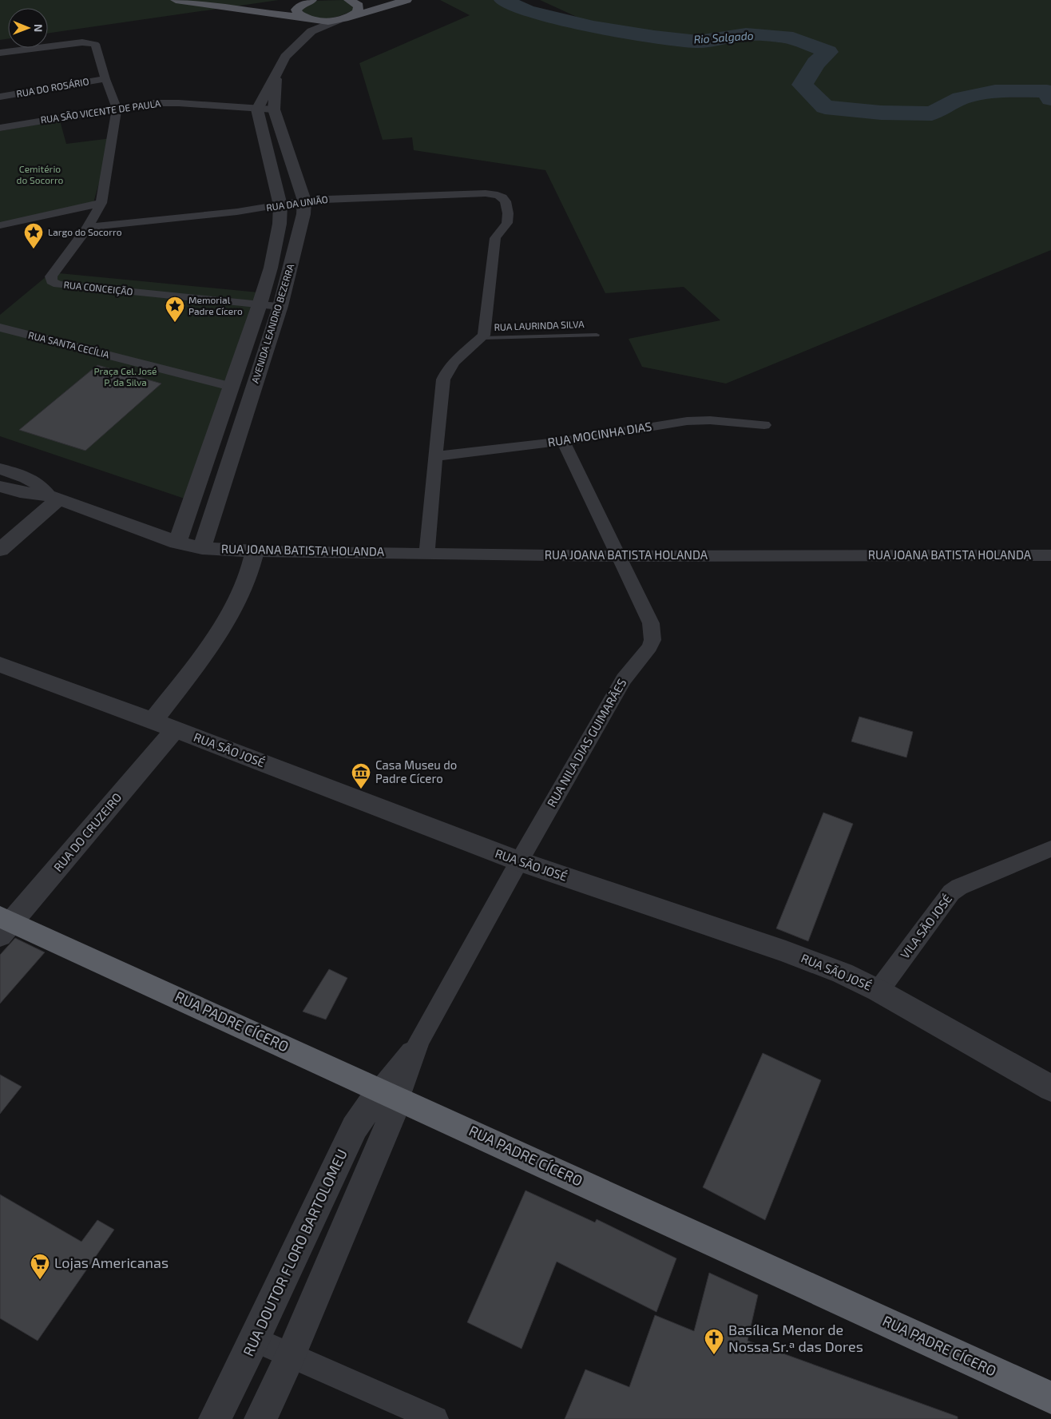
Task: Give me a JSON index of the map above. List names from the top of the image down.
{
  "streets": {
    "highway": ["RUA PADRE CÍCERO"],
    "street": [
      "RUA DO ROSÁRIO",
      "RUA SÃO VICENTE DE PAULA",
      "RUA DA UNIÃO",
      "RUA CONCEIÇÃO",
      "AVENIDA LEANDRO BEZERRA",
      "RUA SANTA CECÍLIA",
      "RUA MOCINHA DIAS",
      "RUA JOANA BATISTA HOLANDA",
      "RUA NILA DIAS GUIMARÃES",
      "RUA SÃO JOSÉ",
      "RUA DO CRUZEIRO",
      "VILA SÃO JOSÉ",
      "RUA DOUTOR FLORO BARTOLOMEU"
    ],
    "lane": ["RUA LAURINDA SILVA"]
  },
  "crossings": [
    ["RUA SÃO VICENTE DE PAULA", "RUA CONCEIÇÃO"],
    ["RUA SÃO VICENTE DE PAULA", "AVENIDA LEANDRO BEZERRA"],
    ["RUA DA UNIÃO", "RUA CONCEIÇÃO"],
    ["RUA DA UNIÃO", "AVENIDA LEANDRO BEZERRA"],
    ["RUA DA UNIÃO", "RUA LAURINDA SILVA"],
    ["RUA CONCEIÇÃO", "AVENIDA LEANDRO BEZERRA"],
    ["AVENIDA LEANDRO BEZERRA", "RUA SANTA CECÍLIA"],
    ["AVENIDA LEANDRO BEZERRA", "RUA JOANA BATISTA HOLANDA"],
    ["RUA MOCINHA DIAS", "RUA NILA DIAS GUIMARÃES"],
    ["RUA JOANA BATISTA HOLANDA", "RUA NILA DIAS GUIMARÃES"],
    ["RUA NILA DIAS GUIMARÃES", "RUA SÃO JOSÉ"],
    ["RUA NILA DIAS GUIMARÃES", "RUA PADRE CÍCERO"],
    ["RUA NILA DIAS GUIMARÃES", "RUA DOUTOR FLORO BARTOLOMEU"],
    ["RUA SÃO JOSÉ", "RUA DO CRUZEIRO"],
    ["RUA SÃO JOSÉ", "VILA SÃO JOSÉ"],
    ["RUA DO CRUZEIRO", "RUA PADRE CÍCERO"],
    ["RUA PADRE CÍCERO", "RUA DOUTOR FLORO BARTOLOMEU"]
  ],
  "water": ["Rio Salgado"],
  "parks": ["Cemitério do Socorro", "Praça Cel. José P. da Silva"],
  "places": {
    "place": ["Largo do Socorro", "Memorial Padre Cícero"],
    "museum": ["Casa Museu do Padre Cícero"],
    "supermarket": ["Lojas Americanas"],
    "church": ["Basílica Menor de Nossa Sr.ª das Dores"]
  },
  "north": "right"
}
